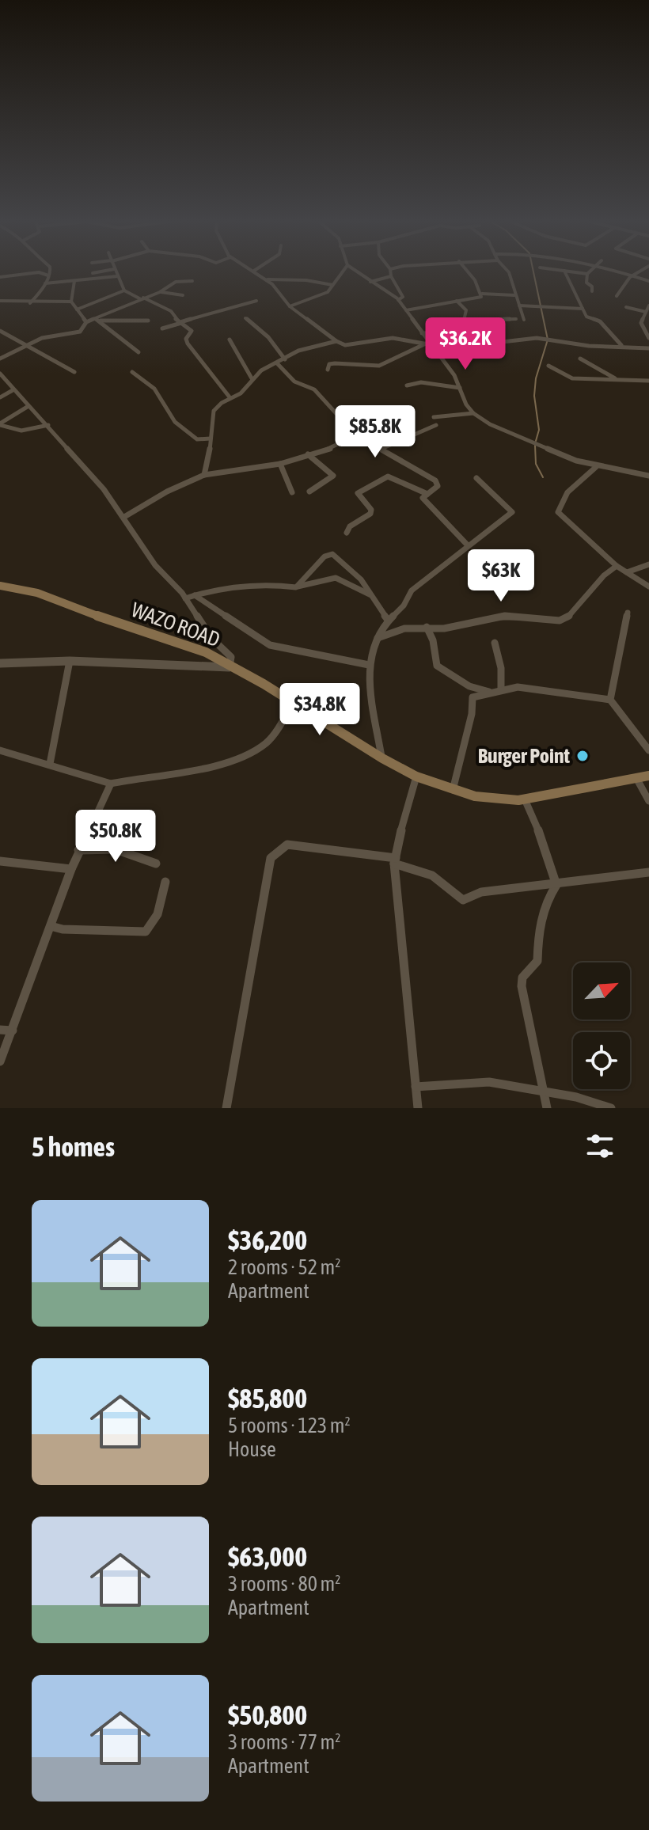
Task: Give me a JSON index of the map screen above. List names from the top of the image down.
{
  "streets": {
    "main road": ["WAZO ROAD"]
  },
  "places": ["Burger Point"],
  "north": "top right",
  "page": {
    "price": [
      "$36.2K",
      "$85.8K",
      "$63K",
      "$34.8K",
      "$50.8K"
    ],
    "heading": "5 homes",
    "list": [
      {
        "name": "$36,200",
        "note": "2 rooms · 52 m² · Apartment"
      },
      {
        "name": "$85,800",
        "note": "5 rooms · 123 m² · House"
      },
      {
        "name": "$63,000",
        "note": "3 rooms · 80 m² · Apartment"
      },
      {
        "name": "$50,800",
        "note": "3 rooms · 77 m² · Apartment"
      }
    ]
  }
}
